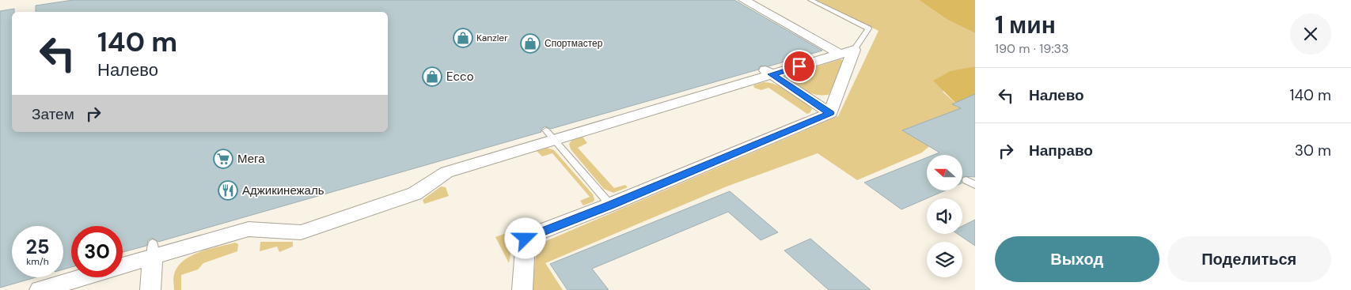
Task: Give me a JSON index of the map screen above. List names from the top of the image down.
{
  "places": {
    "shop": ["Kanzler", "Спортмастер", "Ecco"],
    "supermarket": ["Мега"],
    "restaurant": ["Аджикинежаль"]
  },
  "north": "left",
  "page": {
    "heading": ["1 мин", "190 m · 19:33"],
    "turn": ["140 m", "Налево"],
    "list": [
      {
        "name": "Налево",
        "value": "140 m"
      },
      {
        "name": "Направо",
        "value": "30 m"
      }
    ],
    "then": "Затем",
    "speed": "25 km/h",
    "limit": "30",
    "buttons": ["Выход", "Поделиться"]
  }
}
